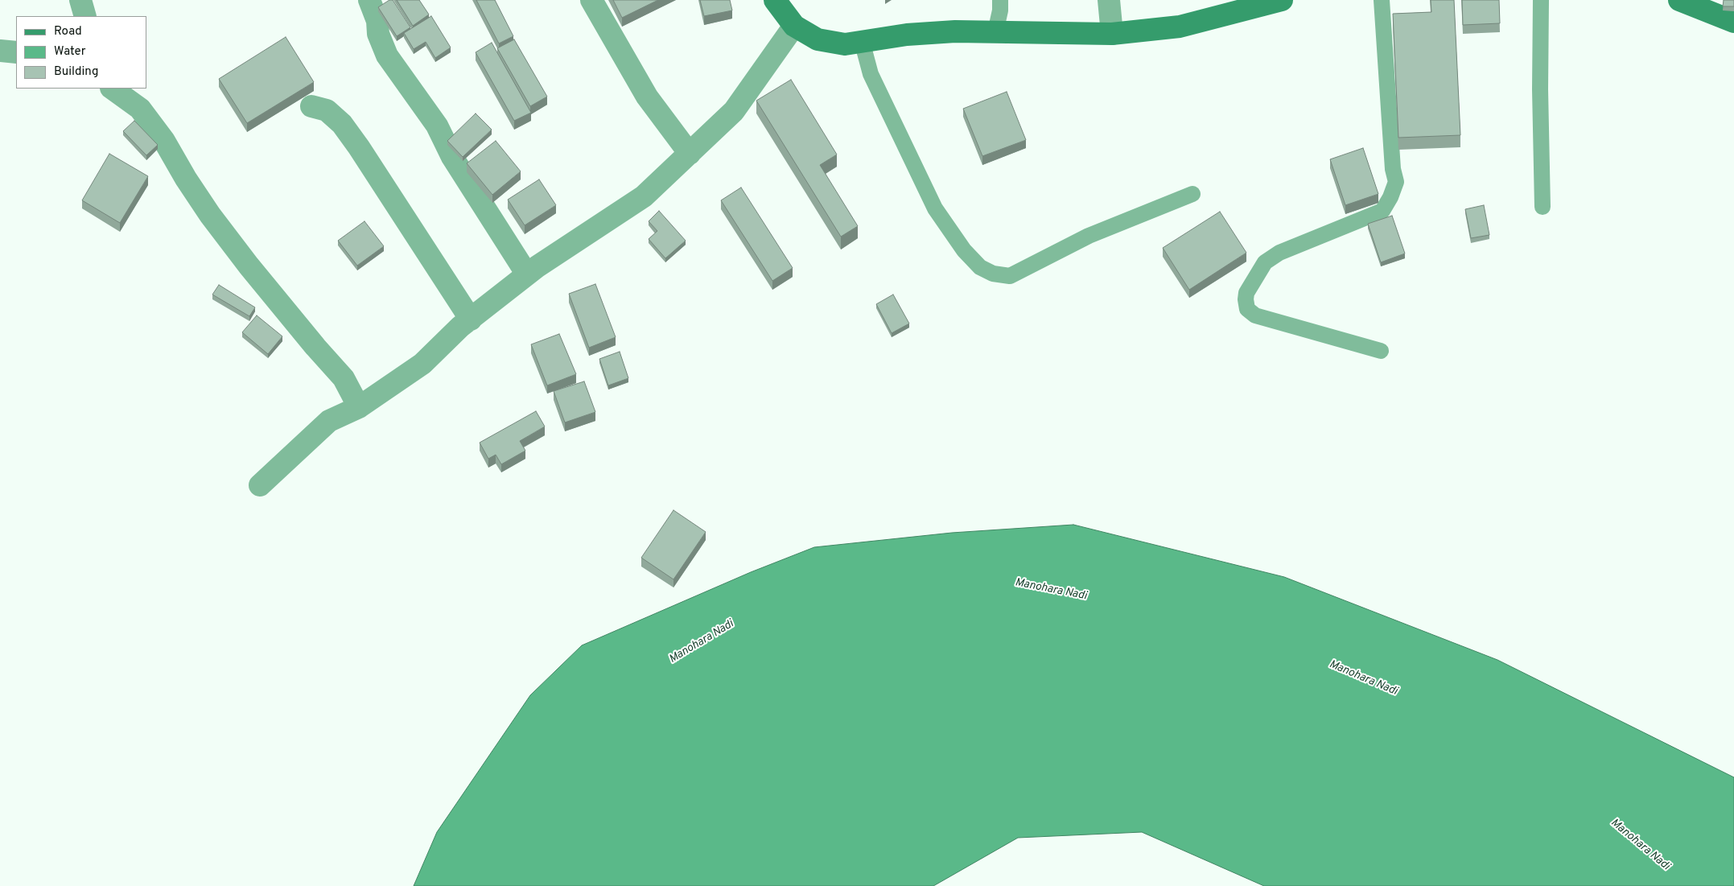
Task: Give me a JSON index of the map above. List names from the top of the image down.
{
  "water": ["Manohara Nadi"],
  "legend": ["Road", "Water", "Building"]
}
